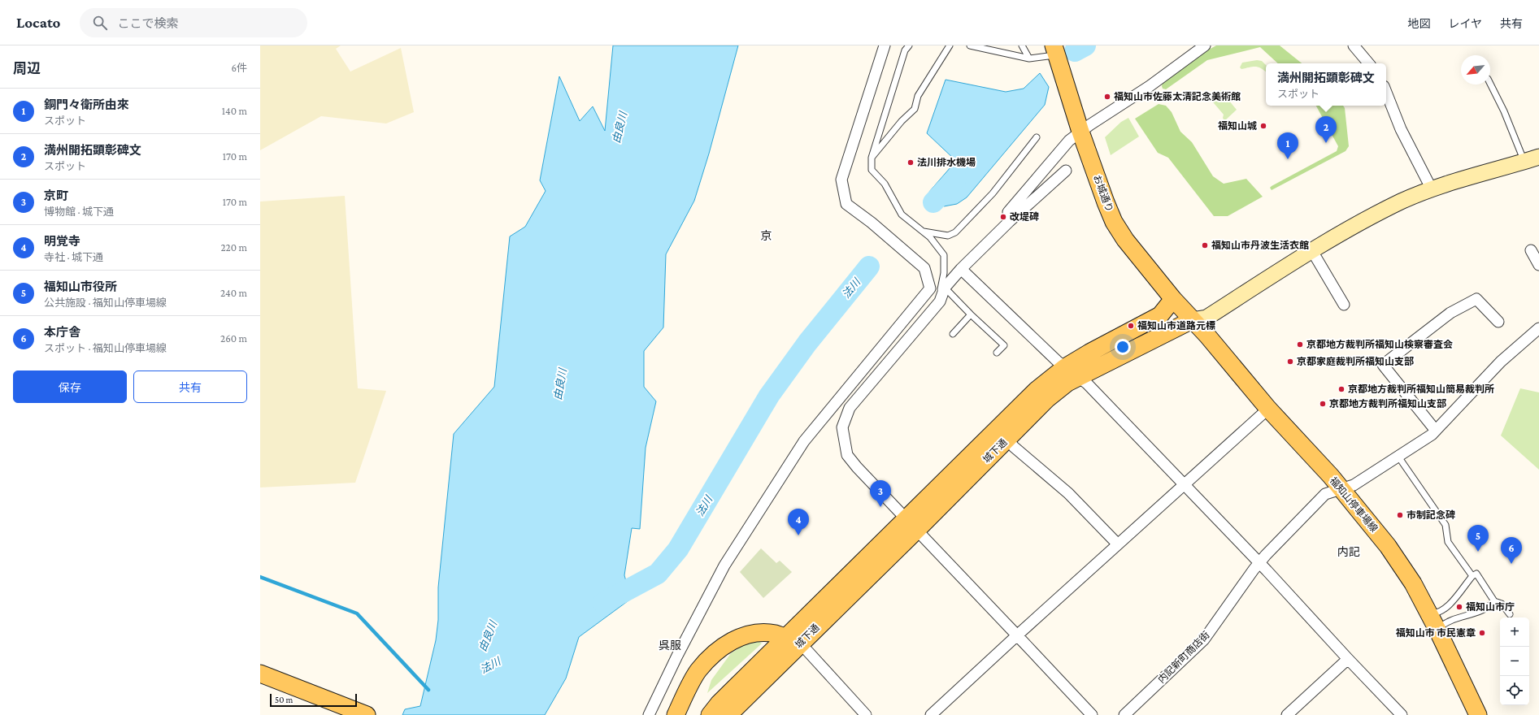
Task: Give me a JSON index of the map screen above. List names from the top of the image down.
{
  "streets": {
    "main road": ["お城通り", "城下通", "福知山停車場線"],
    "street": ["内記新町商店街"]
  },
  "crossings": [
    ["お城通り", "城下通"],
    ["お城通り", "福知山停車場線"],
    ["城下通", "福知山停車場線"],
    ["福知山停車場線", "内記新町商店街"]
  ],
  "districts": ["京", "内記", "呉服"],
  "water": ["由良川", "法川"],
  "places": [
    "福知山市佐藤太清記念美術館",
    "福知山城",
    "法川排水機場",
    "改堤碑",
    "福知山市丹波生活衣館",
    "福知山市道路元標",
    "京都地方裁判所福知山検察審査会",
    "京都家庭裁判所福知山支部",
    "京都地方裁判所福知山簡易裁判所",
    "京都地方裁判所福知山支部",
    "市制記念碑",
    "福知山市庁",
    "福知山市 市民憲章"
  ],
  "scale_bar": "50 m",
  "north": "bottom left",
  "page": {
    "header": "Locato",
    "search": "ここで検索",
    "nav": ["地図", "レイヤ", "共有"],
    "heading": ["周辺", "6件"],
    "popup": ["満州開拓顕彰碑文", "スポット"],
    "list": [
      {
        "mark": "1",
        "name": "銅門々衛所由來",
        "note": "スポット",
        "value": "140 m"
      },
      {
        "mark": "2",
        "name": "満州開拓顕彰碑文",
        "note": "スポット",
        "value": "170 m"
      },
      {
        "mark": "3",
        "name": "京町",
        "note": "博物館 · 城下通",
        "value": "170 m"
      },
      {
        "mark": "4",
        "name": "明覚寺",
        "note": "寺社 · 城下通",
        "value": "220 m"
      },
      {
        "mark": "5",
        "name": "福知山市役所",
        "note": "公共施設 · 福知山停車場線",
        "value": "240 m"
      },
      {
        "mark": "6",
        "name": "本庁舎",
        "note": "スポット · 福知山停車場線",
        "value": "260 m"
      }
    ],
    "pins": [
      "2",
      "1",
      "3",
      "4",
      "5",
      "6"
    ],
    "buttons": ["保存", "共有"],
    "map_buttons": ["+", "−"],
    "scale": "50 m"
  }
}
